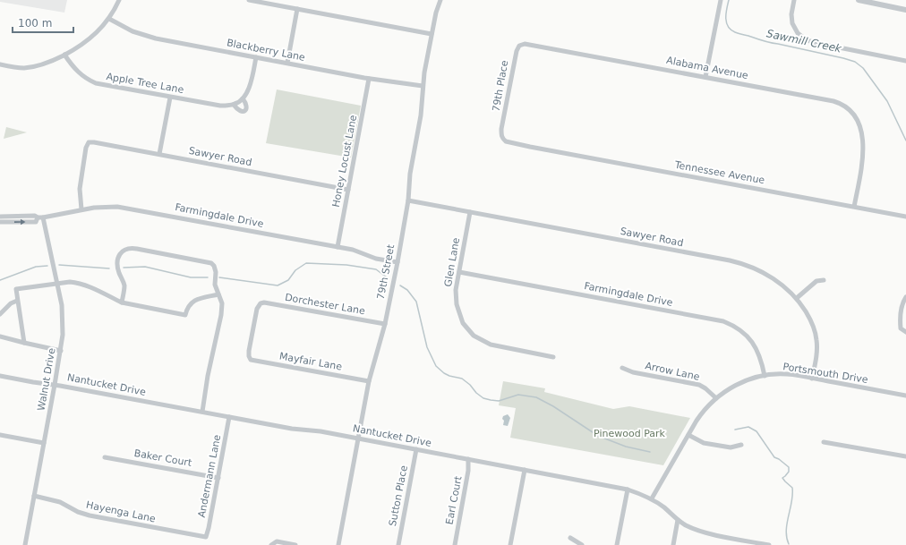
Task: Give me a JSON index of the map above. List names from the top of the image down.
{
  "streets": {
    "street": [
      "Blackberry Lane",
      "Alabama Avenue",
      "Apple Tree Lane",
      "79th Place",
      "Sawyer Road",
      "Honey Locust Lane",
      "Tennessee Avenue",
      "Farmingdale Drive",
      "Glen Lane",
      "79th Street",
      "Dorchester Lane",
      "Mayfair Lane",
      "Arrow Lane",
      "Portsmouth Drive",
      "Walnut Drive",
      "Nantucket Drive",
      "Baker Court",
      "Andermann Lane",
      "Sutton Place",
      "Earl Court",
      "Hayenga Lane"
    ]
  },
  "crossings": [
    ["Blackberry Lane", "Apple Tree Lane"],
    ["Blackberry Lane", "Honey Locust Lane"],
    ["Blackberry Lane", "79th Street"],
    ["Alabama Avenue", "79th Place"],
    ["Alabama Avenue", "Tennessee Avenue"],
    ["79th Place", "Tennessee Avenue"],
    ["Sawyer Road", "Honey Locust Lane"],
    ["Sawyer Road", "Farmingdale Drive"],
    ["Sawyer Road", "Glen Lane"],
    ["Sawyer Road", "79th Street"],
    ["Sawyer Road", "Portsmouth Drive"],
    ["Honey Locust Lane", "Farmingdale Drive"],
    ["Farmingdale Drive", "Glen Lane"],
    ["Farmingdale Drive", "79th Street"],
    ["Farmingdale Drive", "Portsmouth Drive"],
    ["Farmingdale Drive", "Walnut Drive"],
    ["79th Street", "Dorchester Lane"],
    ["79th Street", "Mayfair Lane"],
    ["79th Street", "Nantucket Drive"],
    ["Dorchester Lane", "Mayfair Lane"],
    ["Arrow Lane", "Portsmouth Drive"],
    ["Portsmouth Drive", "Nantucket Drive"],
    ["Walnut Drive", "Nantucket Drive"],
    ["Walnut Drive", "Hayenga Lane"],
    ["Nantucket Drive", "Andermann Lane"],
    ["Nantucket Drive", "Sutton Place"],
    ["Nantucket Drive", "Earl Court"],
    ["Baker Court", "Andermann Lane"],
    ["Andermann Lane", "Hayenga Lane"]
  ],
  "water": ["Sawmill Creek"],
  "parks": ["Pinewood Park"],
  "scale_bar": "100 m"
}
